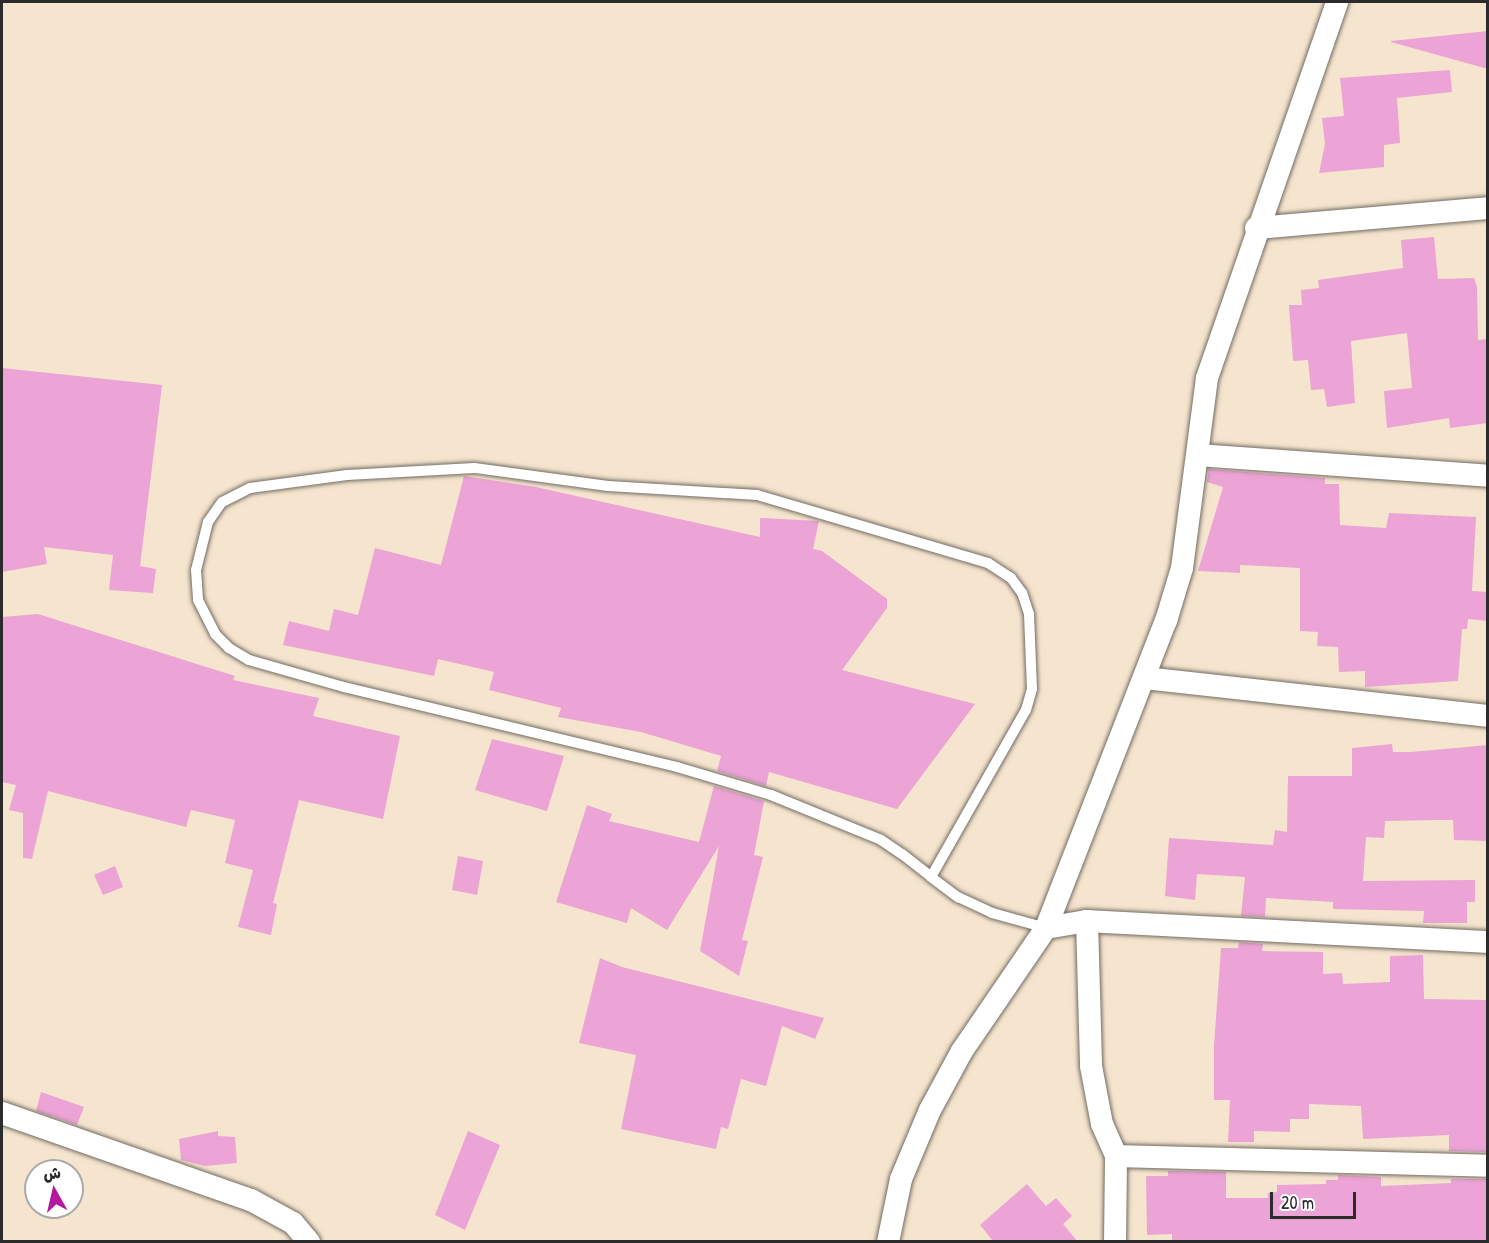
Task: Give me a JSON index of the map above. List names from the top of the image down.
{
  "scale_bar": "20 m",
  "north": "top"
}
